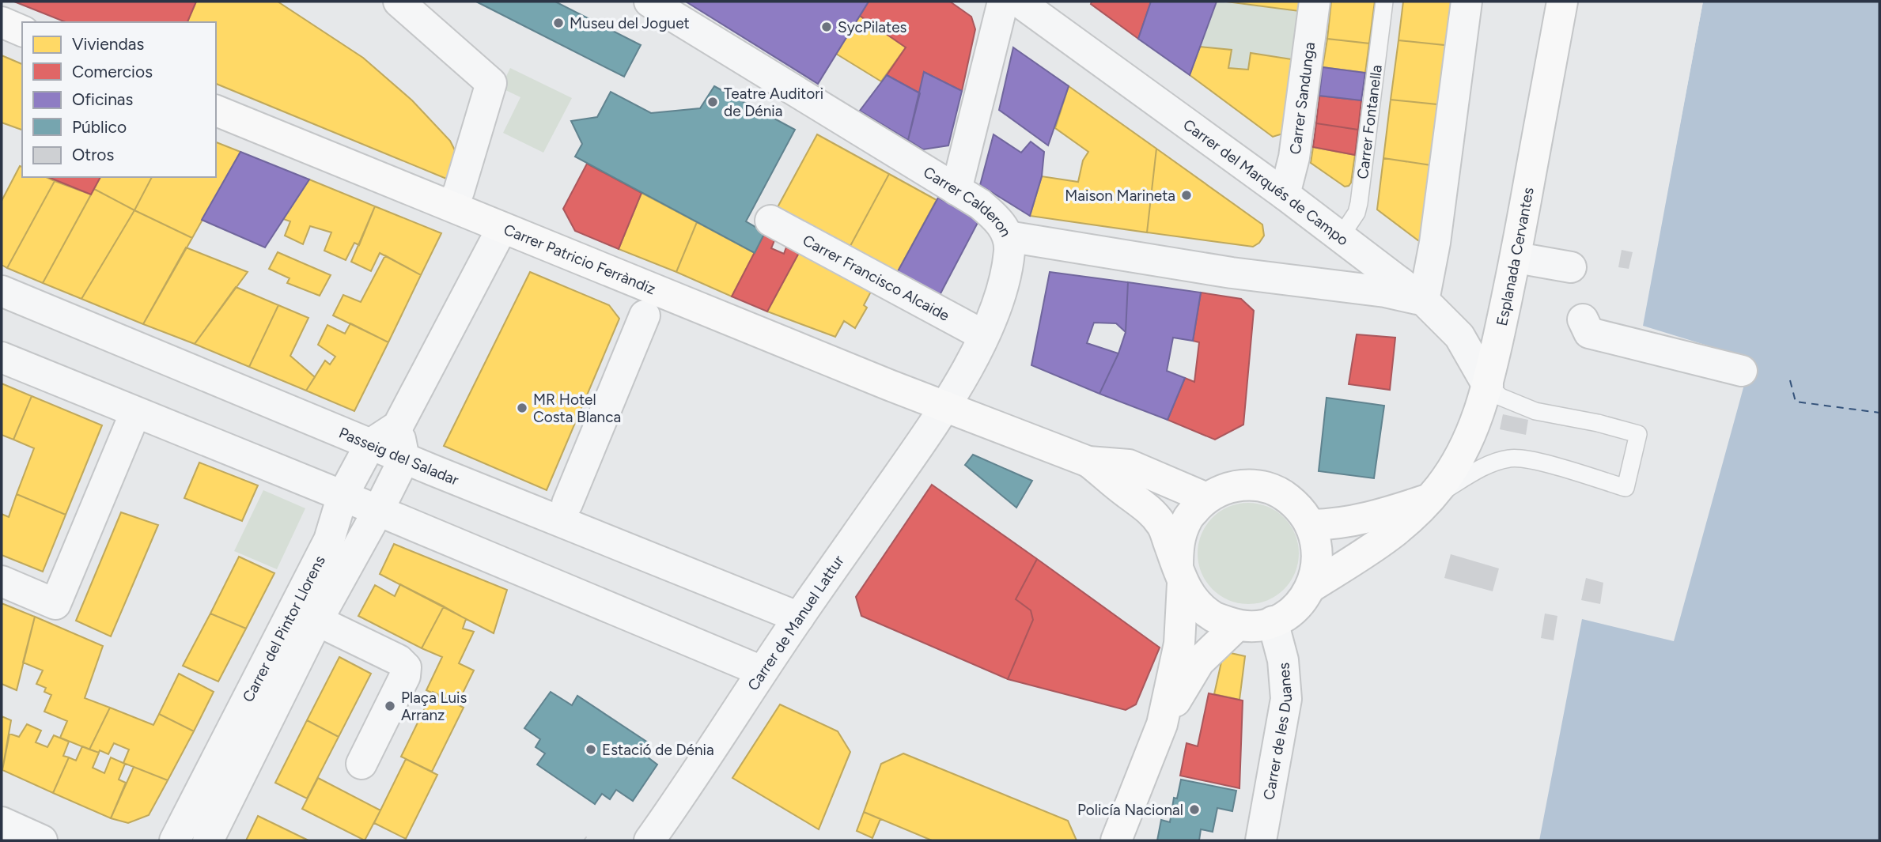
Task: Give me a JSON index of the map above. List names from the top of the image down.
{
  "streets": {
    "main road": ["Esplanada Cervantes", "Carrer Patricio Ferràndiz"],
    "street": [
      "Carrer Sandunga",
      "Carrer del Marqués de Campo",
      "Carrer Calderon",
      "Carrer Francisco Alcaide",
      "Passeig del Saladar",
      "Carrer de Manuel Lattur",
      "Carrer del Pintor Llorens",
      "Carrer de les Duanes"
    ],
    "lane": ["Carrer Fontanella"]
  },
  "crossings": [
    ["Carrer Sandunga", "Carrer del Marqués de Campo"],
    ["Carrer Fontanella", "Carrer del Marqués de Campo"],
    ["Carrer del Marqués de Campo", "Carrer Calderon"],
    ["Carrer del Marqués de Campo", "Esplanada Cervantes"],
    ["Carrer Calderon", "Carrer de Manuel Lattur"],
    ["Esplanada Cervantes", "Carrer de les Duanes"],
    ["Carrer Patricio Ferràndiz", "Carrer de Manuel Lattur"],
    ["Carrer Patricio Ferràndiz", "Carrer del Pintor Llorens"],
    ["Carrer Francisco Alcaide", "Carrer de Manuel Lattur"],
    ["Passeig del Saladar", "Carrer de Manuel Lattur"],
    ["Passeig del Saladar", "Carrer del Pintor Llorens"]
  ],
  "places": [
    "Museu del Joguet",
    "SycPilates",
    "Teatre Auditori de Dénia",
    "Maison Marineta",
    "MR Hotel Costa Blanca",
    "Plaça Luis Arranz",
    "Estació de Dénia",
    "Policía Nacional"
  ],
  "legend": [
    "Viviendas",
    "Comercios",
    "Oficinas",
    "Público",
    "Otros"
  ]
}
